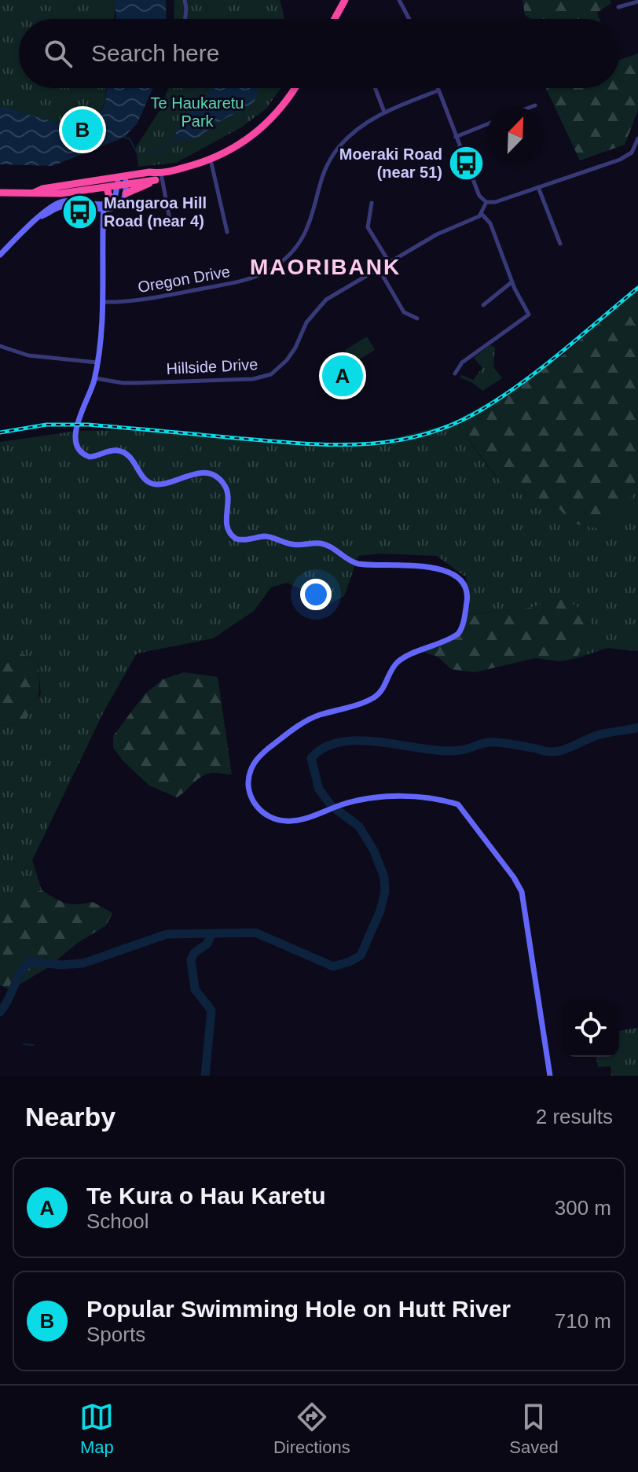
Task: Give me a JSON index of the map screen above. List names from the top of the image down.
{
  "streets": {
    "street": ["Oregon Drive", "Hillside Drive"]
  },
  "districts": ["MAORIBANK"],
  "parks": ["Te Haukaretu Park"],
  "places": {
    "bus stop": ["Moeraki Road (near 51)", "Mangaroa Hill Road (near 4)"]
  },
  "north": "top right",
  "page": {
    "search": "Search here",
    "pins": ["B", "A"],
    "heading": ["Nearby", "2 results"],
    "list": [
      {
        "mark": "A",
        "name": "Te Kura o Hau Karetu",
        "note": "School",
        "value": "300 m"
      },
      {
        "mark": "B",
        "name": "Popular Swimming Hole on Hutt River",
        "note": "Sports",
        "value": "710 m"
      }
    ],
    "nav": ["Map", "Directions", "Saved"]
  }
}
